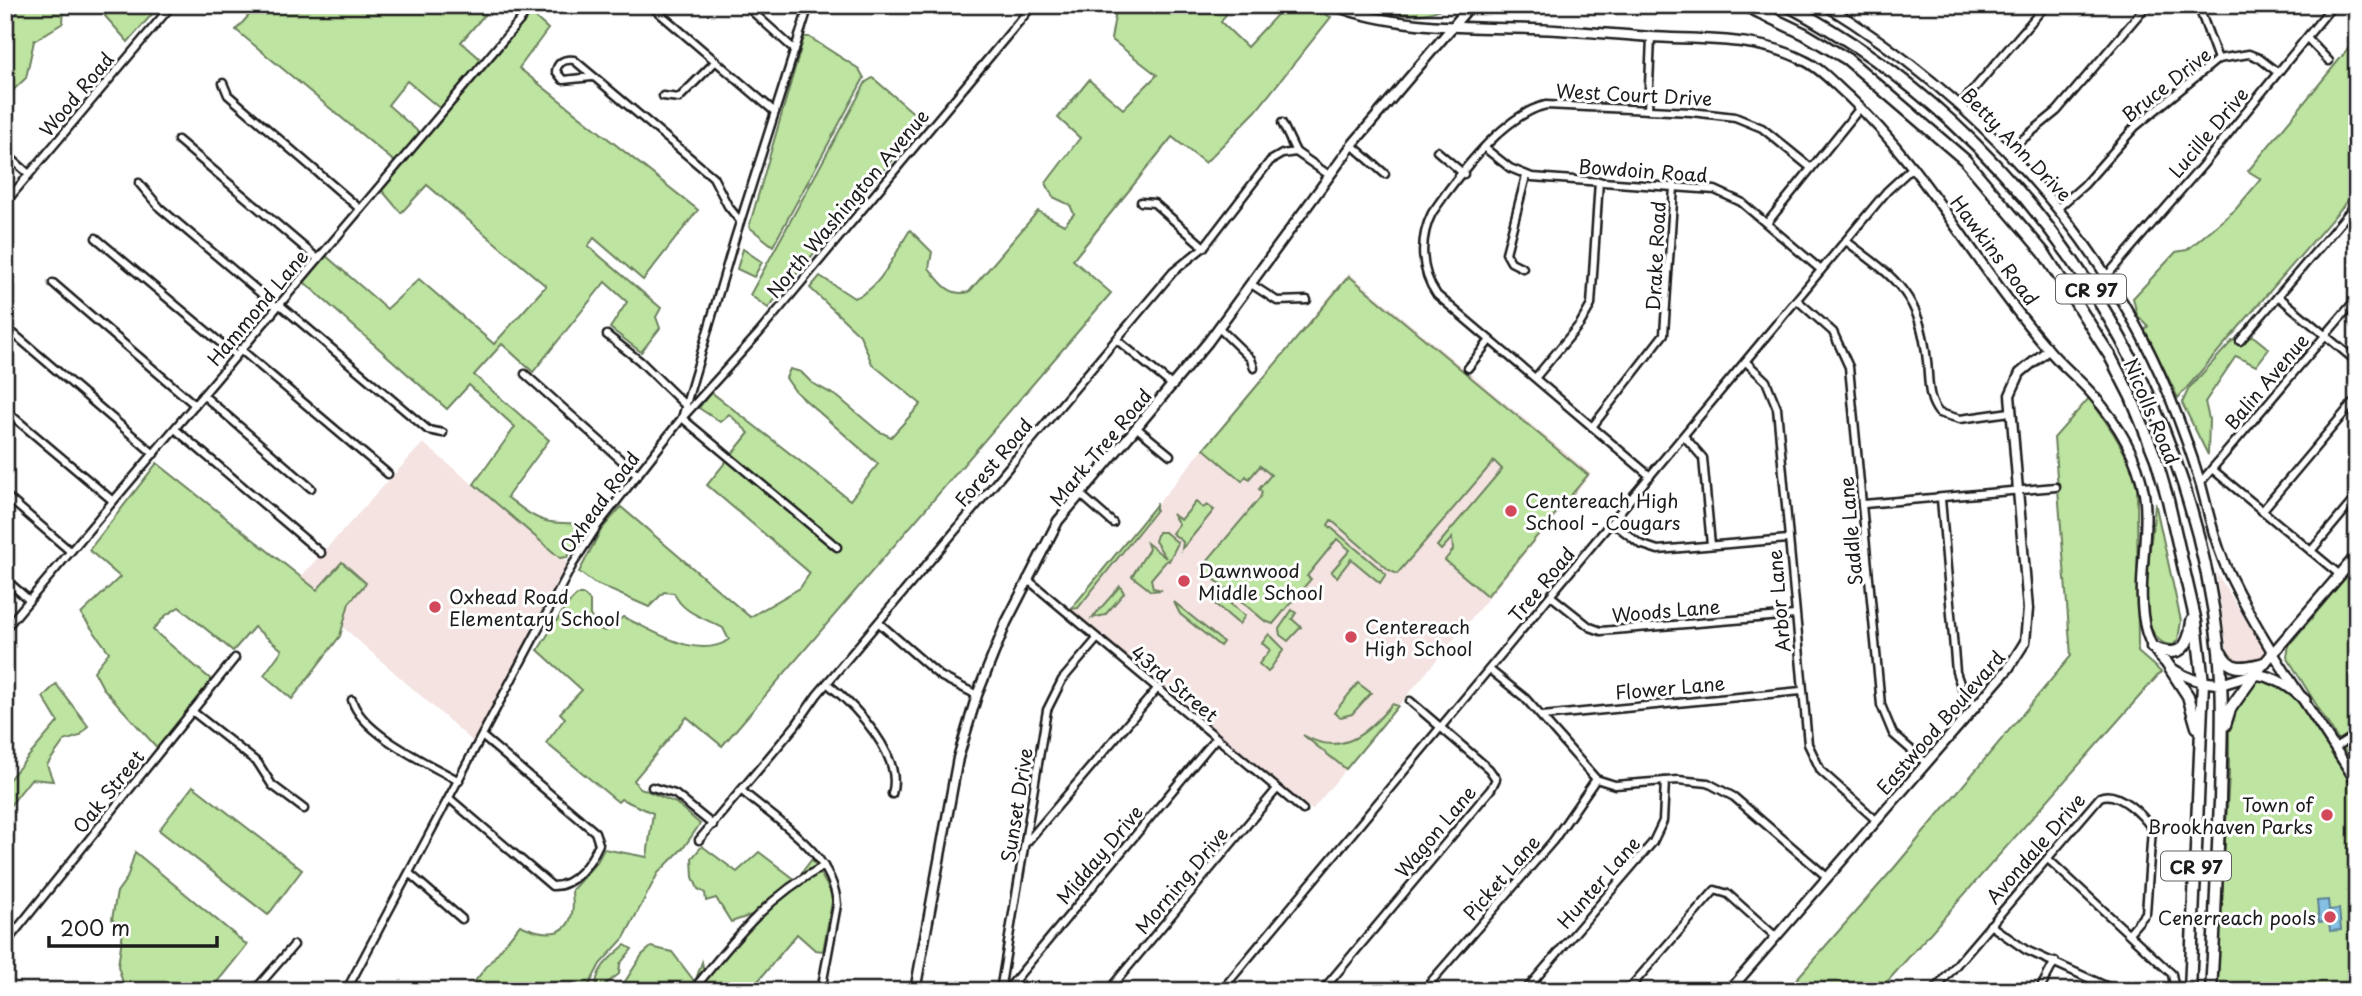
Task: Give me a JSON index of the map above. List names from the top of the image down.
{
  "streets": {
    "highway": ["CR 97", "Nicolls Road"],
    "main road": ["Hawkins Road"],
    "street": [
      "Bruce Drive",
      "Wood Road",
      "West Court Drive",
      "Lucille Drive",
      "Betty Ann Drive",
      "Bowdoin Road",
      "North Washington Avenue",
      "Drake Road",
      "Hammond Lane",
      "Balin Avenue",
      "Mark Tree Road",
      "Forest Road",
      "Oxhead Road",
      "Saddle Lane",
      "Tree Road",
      "Arbor Lane",
      "Woods Lane",
      "43rd Street",
      "Flower Lane",
      "Eastwood Boulevard",
      "Oak Street",
      "Sunset Drive",
      "Wagon Lane",
      "Avondale Drive",
      "Midday Drive",
      "Picket Lane",
      "Morning Drive",
      "Hunter Lane"
    ]
  },
  "crossings": [
    ["Bruce Drive", "Lucille Drive"],
    ["Bruce Drive", "Betty Ann Drive"],
    ["West Court Drive", "Drake Road"],
    ["West Court Drive", "Tree Road"],
    ["Lucille Drive", "Betty Ann Drive"],
    ["Betty Ann Drive", "Balin Avenue"],
    ["Bowdoin Road", "Drake Road"],
    ["Bowdoin Road", "Tree Road"],
    ["North Washington Avenue", "Oxhead Road"],
    ["Hawkins Road", "Nicolls Road"],
    ["Hawkins Road", "Mark Tree Road"],
    ["Hawkins Road", "Tree Road"],
    ["Hawkins Road", "Eastwood Boulevard"],
    ["Mark Tree Road", "43rd Street"],
    ["Saddle Lane", "Tree Road"],
    ["Saddle Lane", "Eastwood Boulevard"],
    ["Tree Road", "Arbor Lane"],
    ["Tree Road", "Woods Lane"],
    ["Tree Road", "Wagon Lane"],
    ["Arbor Lane", "Woods Lane"],
    ["Arbor Lane", "Flower Lane"],
    ["Arbor Lane", "Eastwood Boulevard"],
    ["43rd Street", "Sunset Drive"],
    ["43rd Street", "Midday Drive"],
    ["43rd Street", "Morning Drive"],
    ["Sunset Drive", "Midday Drive"]
  ],
  "places": [
    "Centereach High School - Cougars",
    "Dawnwood Middle School",
    "Oxhead Road Elementary School",
    "Centereach High School",
    "Town of Brookhaven Parks",
    "Cenerreach pools"
  ],
  "scale_bar": "200 m"
}
